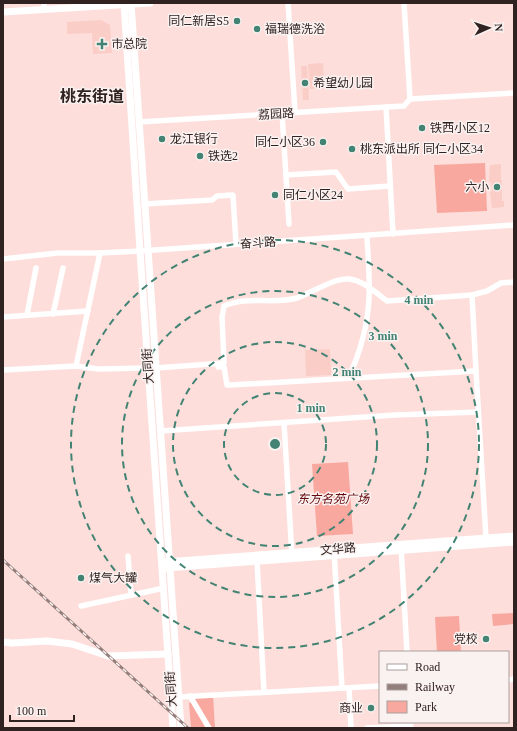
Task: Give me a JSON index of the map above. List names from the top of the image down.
{
  "streets": {
    "main road": ["大同街", "文华路"],
    "street": ["荔园路", "奋斗路"]
  },
  "crossings": [
    ["荔园路", "大同街"],
    ["奋斗路", "大同街"],
    ["大同街", "文华路"]
  ],
  "districts": ["桃东街道"],
  "parks": ["东方名苑广场"],
  "places": {
    "other": [
      "同仁新居S5",
      "福瑞德洗浴",
      "希望幼儿园",
      "铁西小区12",
      "龙江银行",
      "同仁小区36",
      "桃东派出所 同仁小区34",
      "铁选2",
      "六小",
      "同仁小区24",
      "煤气大罐",
      "党校",
      "商业"
    ],
    "health": ["市总院"]
  },
  "legend": ["Road", "Railway", "Park"],
  "scale_bar": "100 m",
  "north": "right",
  "rings": [
    "4 min",
    "3 min",
    "2 min",
    "1 min"
  ]
}
